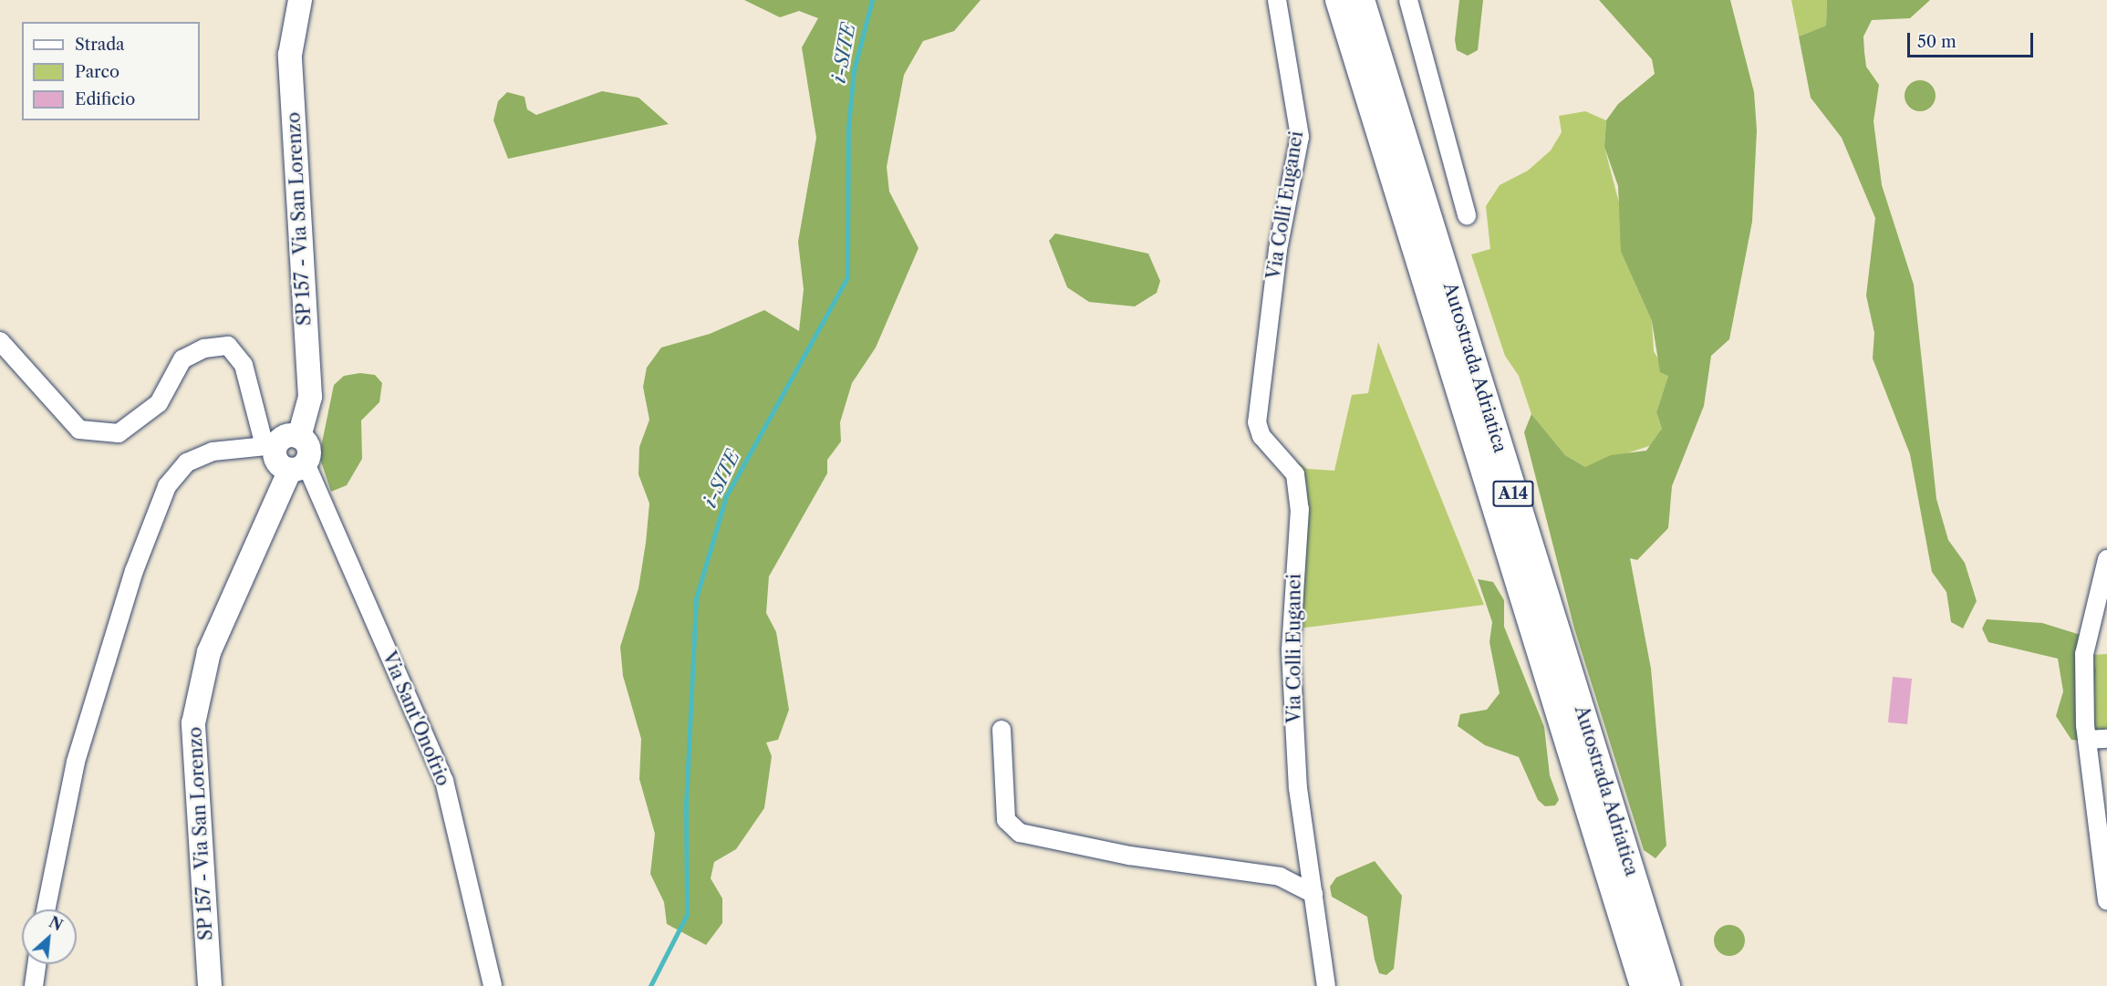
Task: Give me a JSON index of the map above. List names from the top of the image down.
{
  "streets": {
    "highway": ["Autostrada Adriatica", "A14"],
    "main road": ["SP 157 - Via San Lorenzo"],
    "street": ["Via Colli Euganei", "Via Sant'Onofrio"]
  },
  "crossings": [
    ["SP 157 - Via San Lorenzo", "Via Sant'Onofrio"]
  ],
  "water": ["i-SITE"],
  "legend": ["Strada", "Parco", "Edificio"],
  "scale_bar": "50 m",
  "north": "top right"
}
